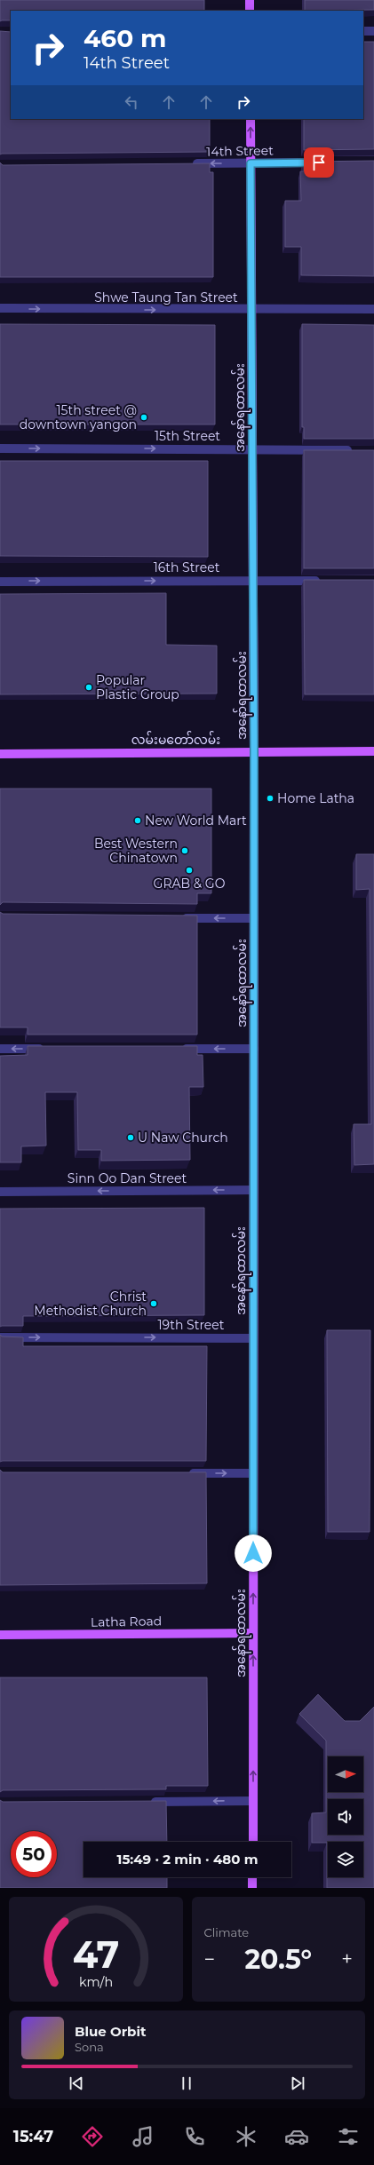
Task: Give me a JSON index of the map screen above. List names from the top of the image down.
{
  "streets": {
    "main road": ["အနော်ရထာလမ်း", "လမ်းမတော်လမ်း", "Latha Road"],
    "street": [
      "14th Street",
      "Shwe Taung Tan Street",
      "15th Street",
      "16th Street",
      "Sinn Oo Dan Street",
      "19th Street"
    ]
  },
  "crossings": [
    ["14th Street", "အနော်ရထာလမ်း"],
    ["Shwe Taung Tan Street", "အနော်ရထာလမ်း"],
    ["အနော်ရထာလမ်း", "15th Street"],
    ["အနော်ရထာလမ်း", "16th Street"],
    ["အနော်ရထာလမ်း", "လမ်းမတော်လမ်း"],
    ["အနော်ရထာလမ်း", "Sinn Oo Dan Street"],
    ["အနော်ရထာလမ်း", "19th Street"],
    ["အနော်ရထာလမ်း", "Latha Road"]
  ],
  "one_way": [
    "14th Street",
    "Shwe Taung Tan Street",
    "15th Street",
    "16th Street",
    "Sinn Oo Dan Street",
    "19th Street"
  ],
  "places": [
    "15th street @ downtown yangon",
    "Popular Plastic Group",
    "Home Latha",
    "New World Mart",
    "Best Western Chinatown",
    "GRAB & GO",
    "U Naw Church",
    "Christ Methodist Church"
  ],
  "north": "right",
  "page": {
    "turn": ["460 m", "14th Street"],
    "limit": "50",
    "trip": "15:49 · 2 min · 480 m",
    "tile": "Climate",
    "heat": ["−", "20.5°", "+"],
    "song": ["Blue Orbit", "Sona"],
    "tabs": "15:47",
    "gauge": ["47", "km/h"]
  }
}
